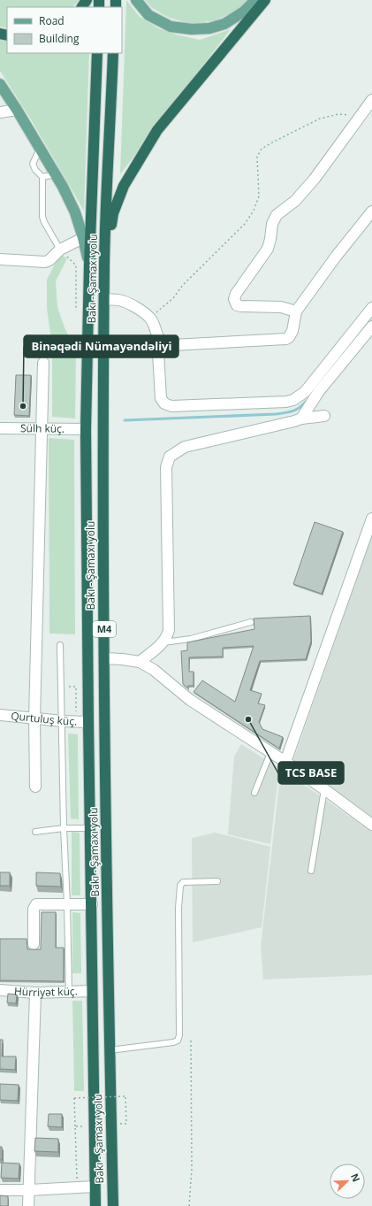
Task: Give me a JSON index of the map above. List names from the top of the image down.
{
  "streets": {
    "highway": ["Bakı - Şamaxı yolu", "M4"],
    "street": ["Sülh küç.", "Qurtuluş küç.", "Hürriyət küç."]
  },
  "crossings": [
    ["Bakı - Şamaxı yolu", "Sülh küç."],
    ["Bakı - Şamaxı yolu", "Qurtuluş küç."],
    ["Bakı - Şamaxı yolu", "Hürriyət küç."]
  ],
  "places": ["Binəqədi Nümayəndəliyi", "TCS BASE"],
  "legend": ["Road", "Building"],
  "north": "top right"
}
